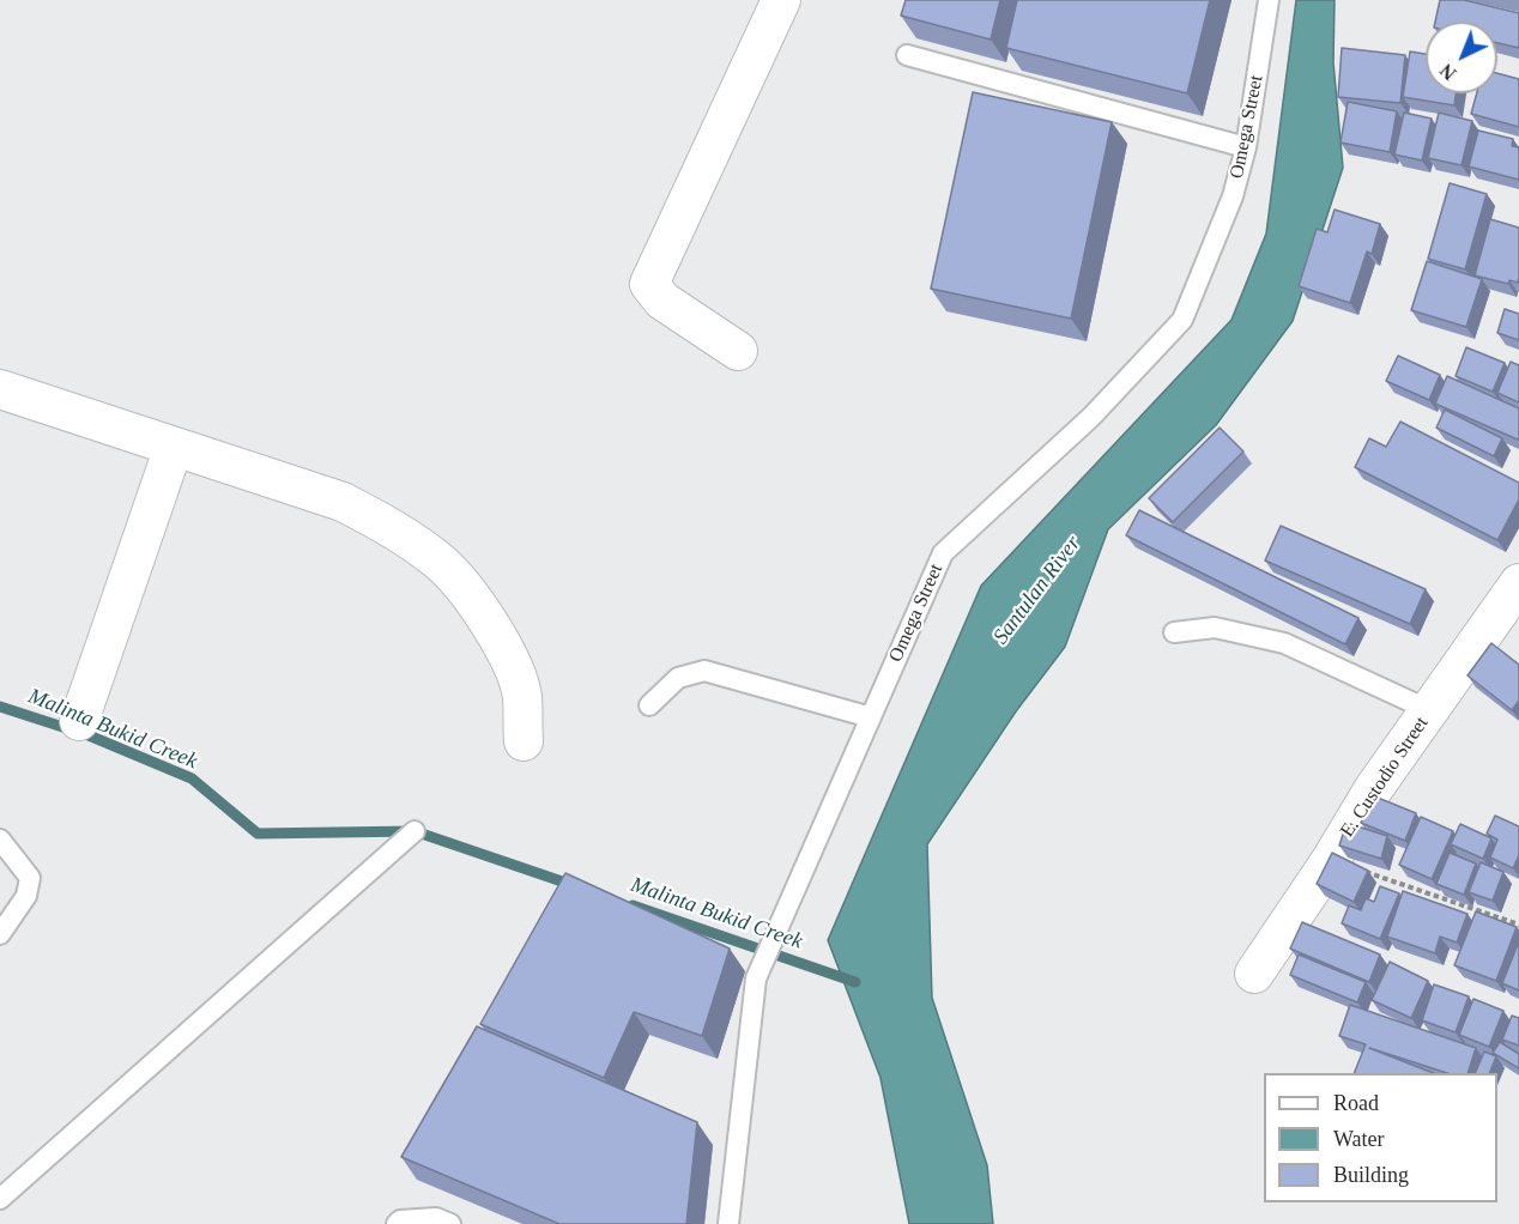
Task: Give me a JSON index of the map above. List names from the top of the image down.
{
  "streets": {
    "street": ["E. Custodio Street"],
    "lane": ["Omega Street"]
  },
  "water": ["Santulan River", "Malinta Bukid Creek"],
  "legend": ["Road", "Water", "Building"],
  "north": "bottom left"
}
